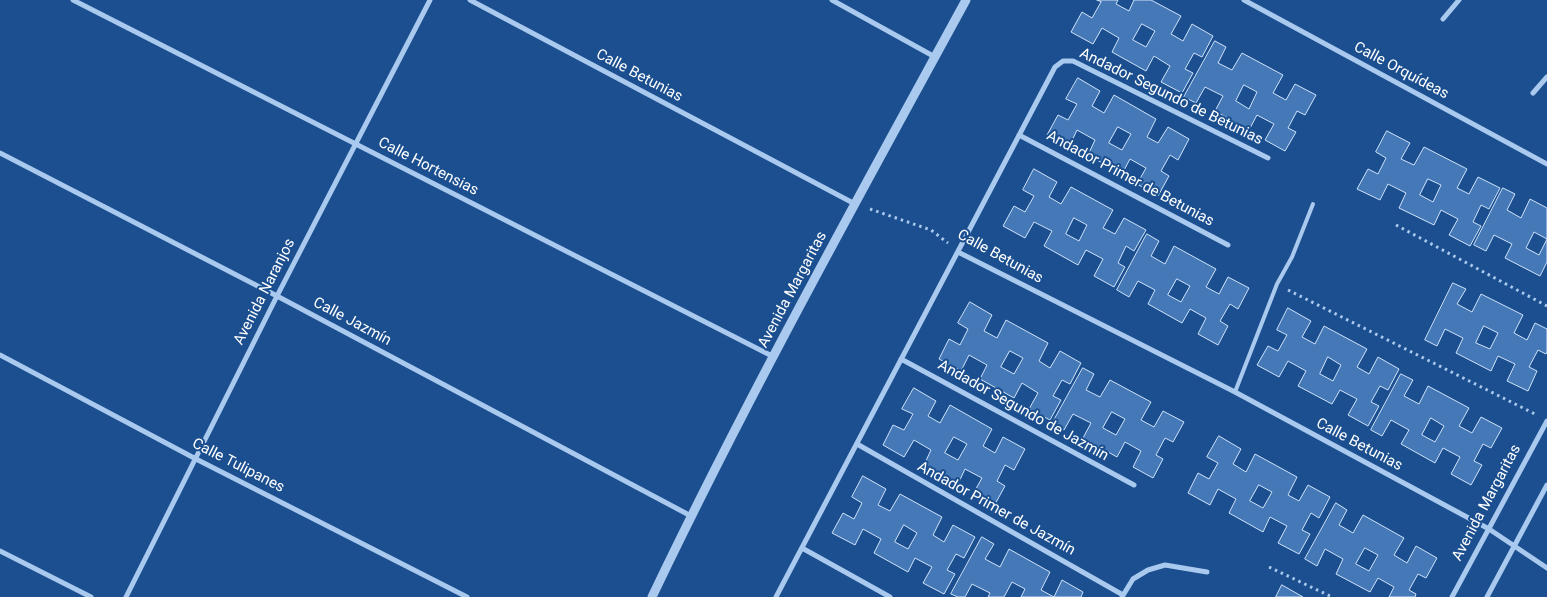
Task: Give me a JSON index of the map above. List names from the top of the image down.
{
  "streets": {
    "street": [
      "Calle Orquídeas",
      "Calle Betunias",
      "Andador Segundo de Betunias",
      "Calle Hortensias",
      "Andador Primer de Betunias",
      "Avenida Margaritas",
      "Avenida Naranjos",
      "Calle Jazmín",
      "Andador Segundo de Jazmín",
      "Calle Tulipanes",
      "Andador Primer de Jazmín"
    ]
  },
  "crossings": [
    ["Calle Betunias", "Avenida Margaritas"],
    ["Andador Segundo de Betunias", "Andador Primer de Betunias"],
    ["Calle Hortensias", "Avenida Margaritas"],
    ["Calle Hortensias", "Avenida Naranjos"],
    ["Avenida Margaritas", "Calle Jazmín"],
    ["Avenida Naranjos", "Calle Jazmín"],
    ["Avenida Naranjos", "Calle Tulipanes"]
  ]
}
